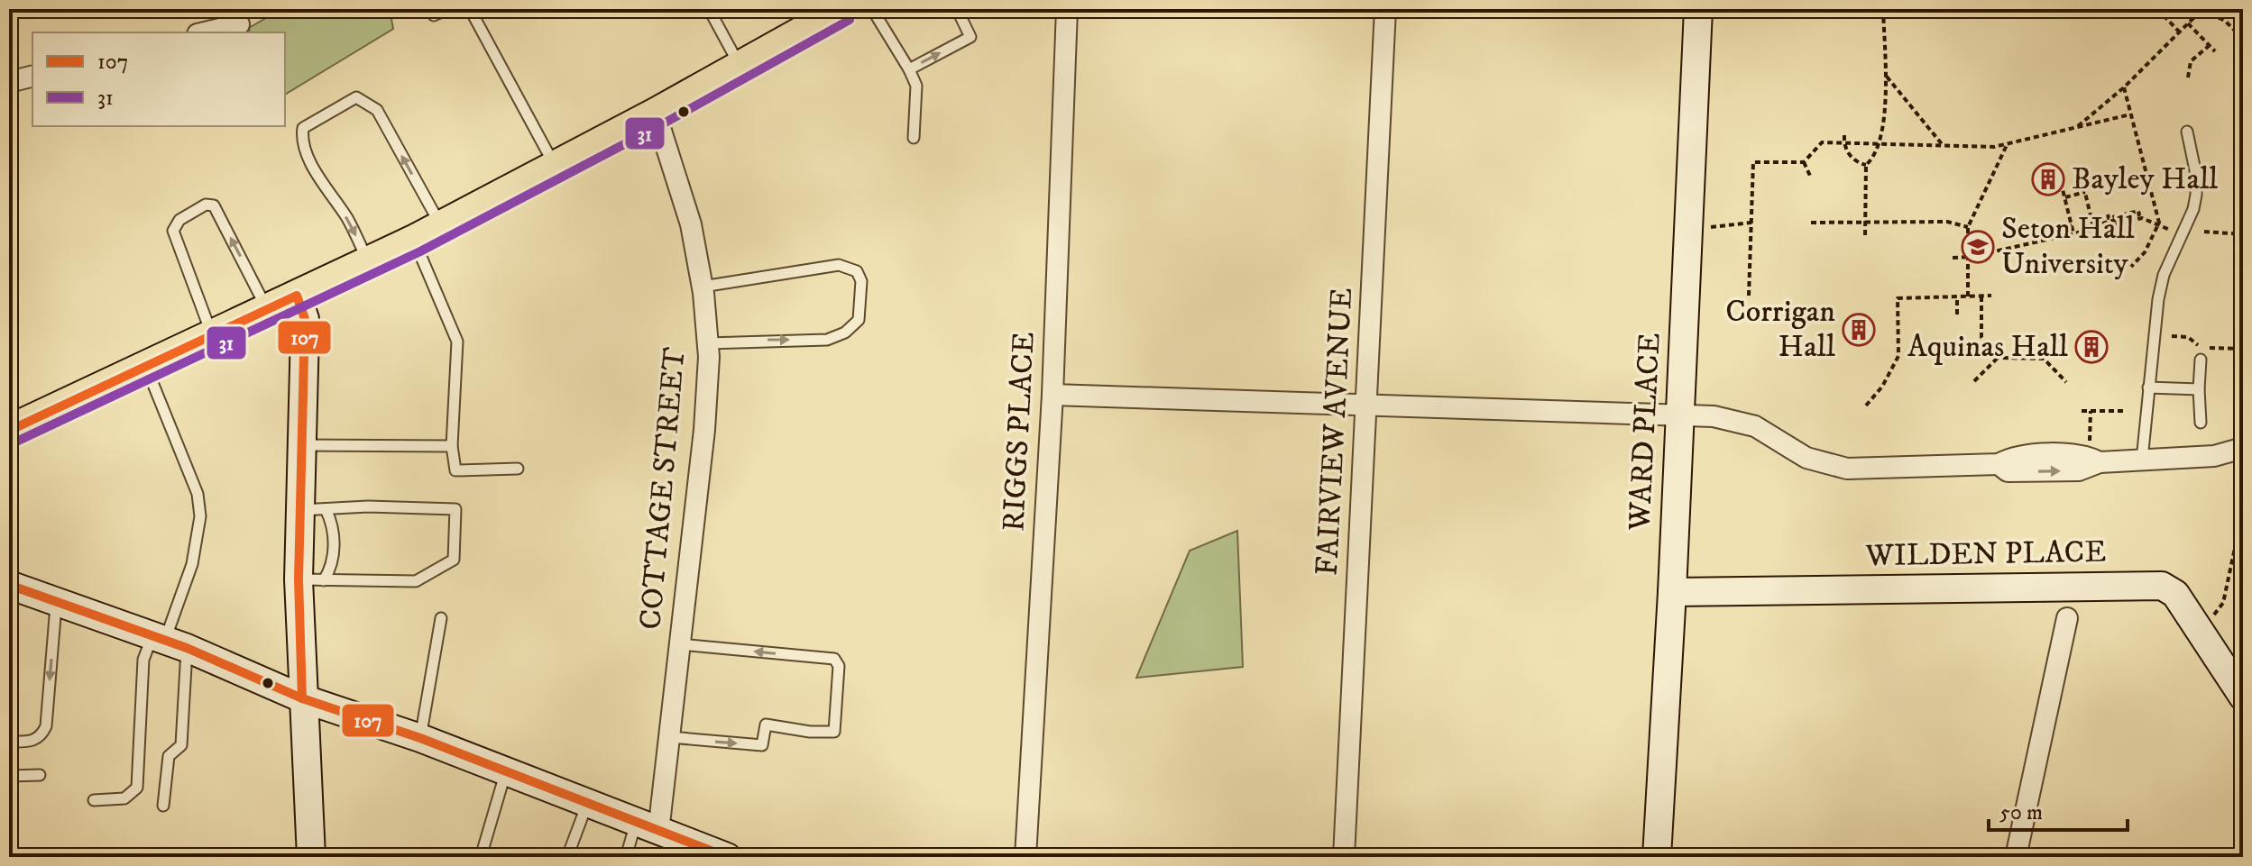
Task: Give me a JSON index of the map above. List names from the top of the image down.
{
  "streets": {
    "street": [
      "RIGGS PLACE",
      "FAIRVIEW AVENUE",
      "WARD PLACE",
      "COTTAGE STREET",
      "WILDEN PLACE"
    ]
  },
  "crossings": [
    ["WARD PLACE", "WILDEN PLACE"]
  ],
  "places": {
    "building": ["Bayley Hall", "Corrigan Hall", "Aquinas Hall"],
    "school or university": ["Seton Hall University"]
  },
  "lines": ["transit line 31", "transit line 107"],
  "legend": ["107", "31"],
  "scale_bar": "50 m"
}
